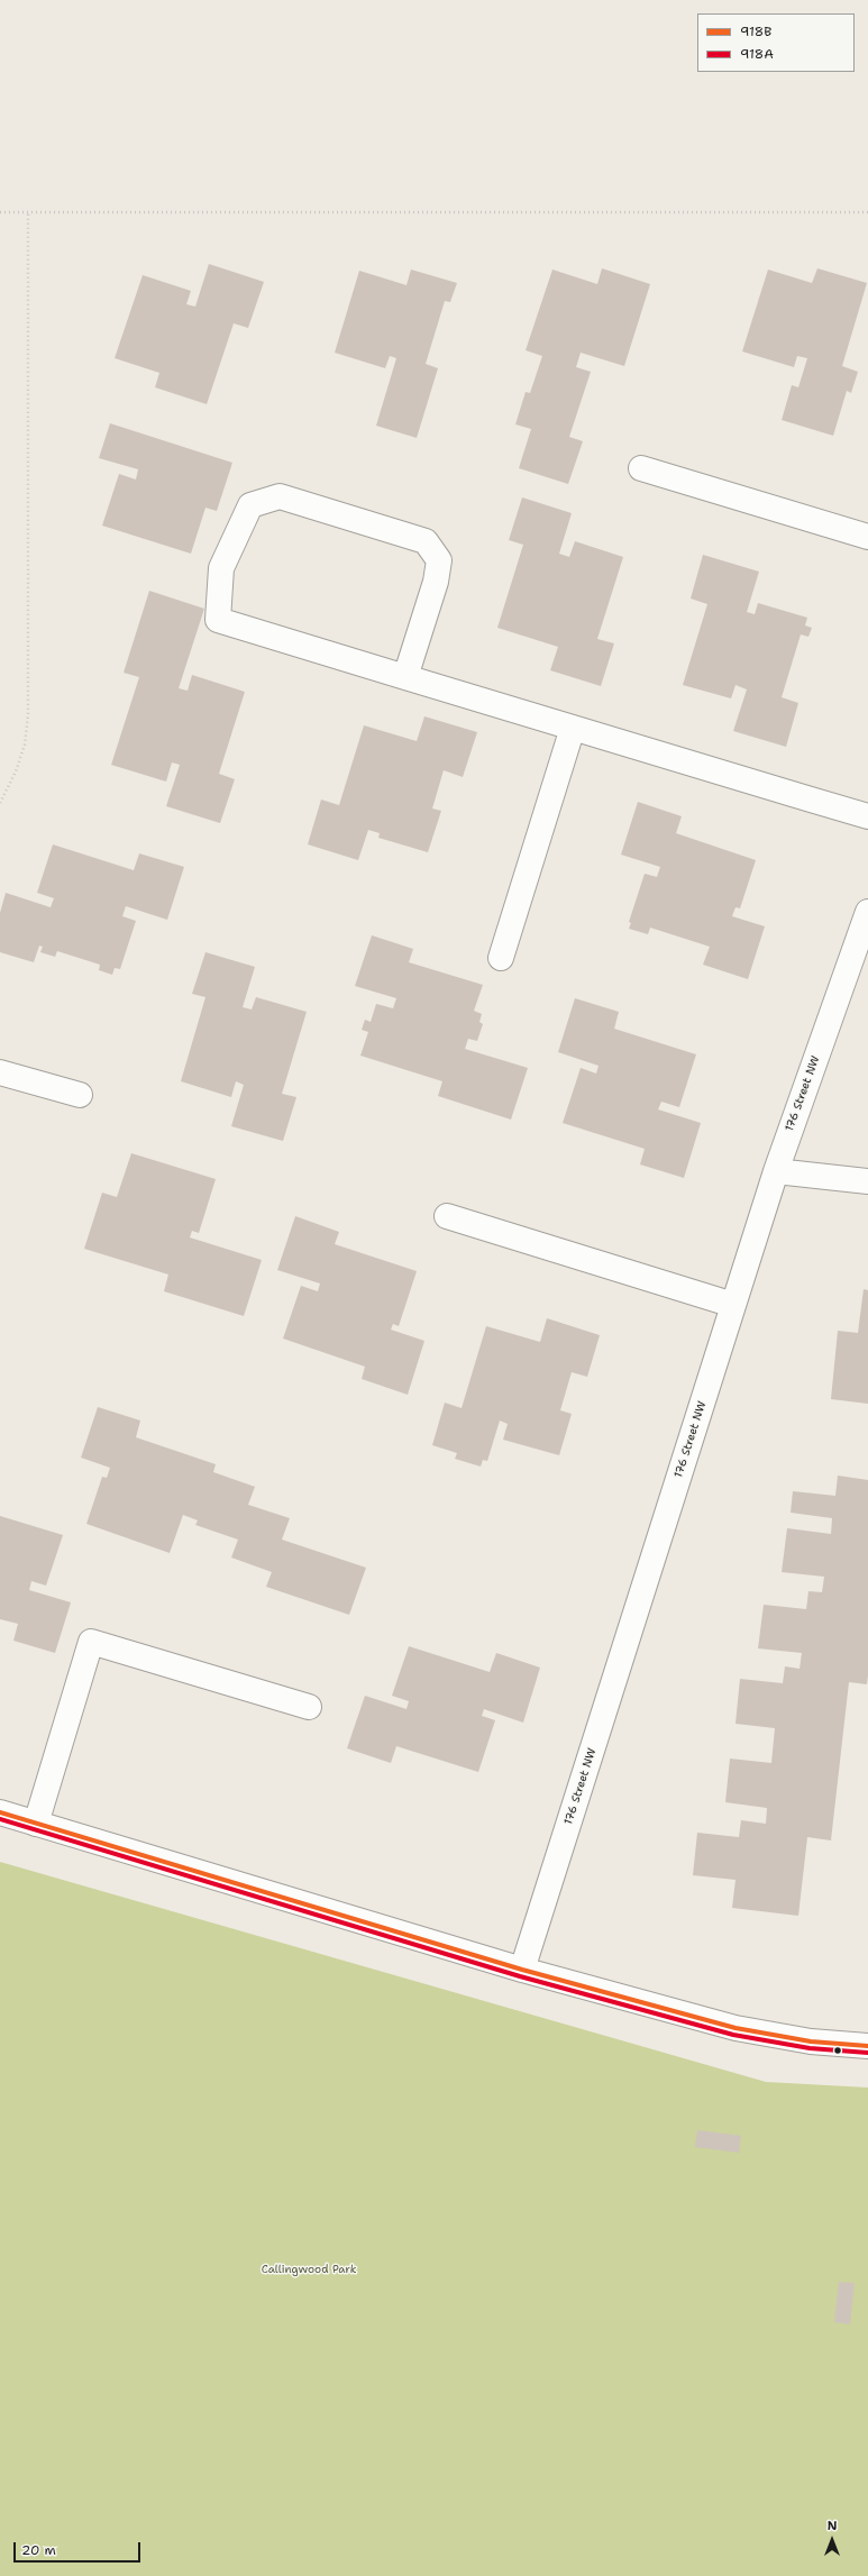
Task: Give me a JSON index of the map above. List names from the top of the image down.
{
  "streets": {
    "street": ["176 Street NW"]
  },
  "parks": ["Callingwood Park"],
  "lines": ["transit line 918B", "transit line 918A"],
  "legend": ["918B", "918A"],
  "scale_bar": "20 m",
  "north": "top"
}
